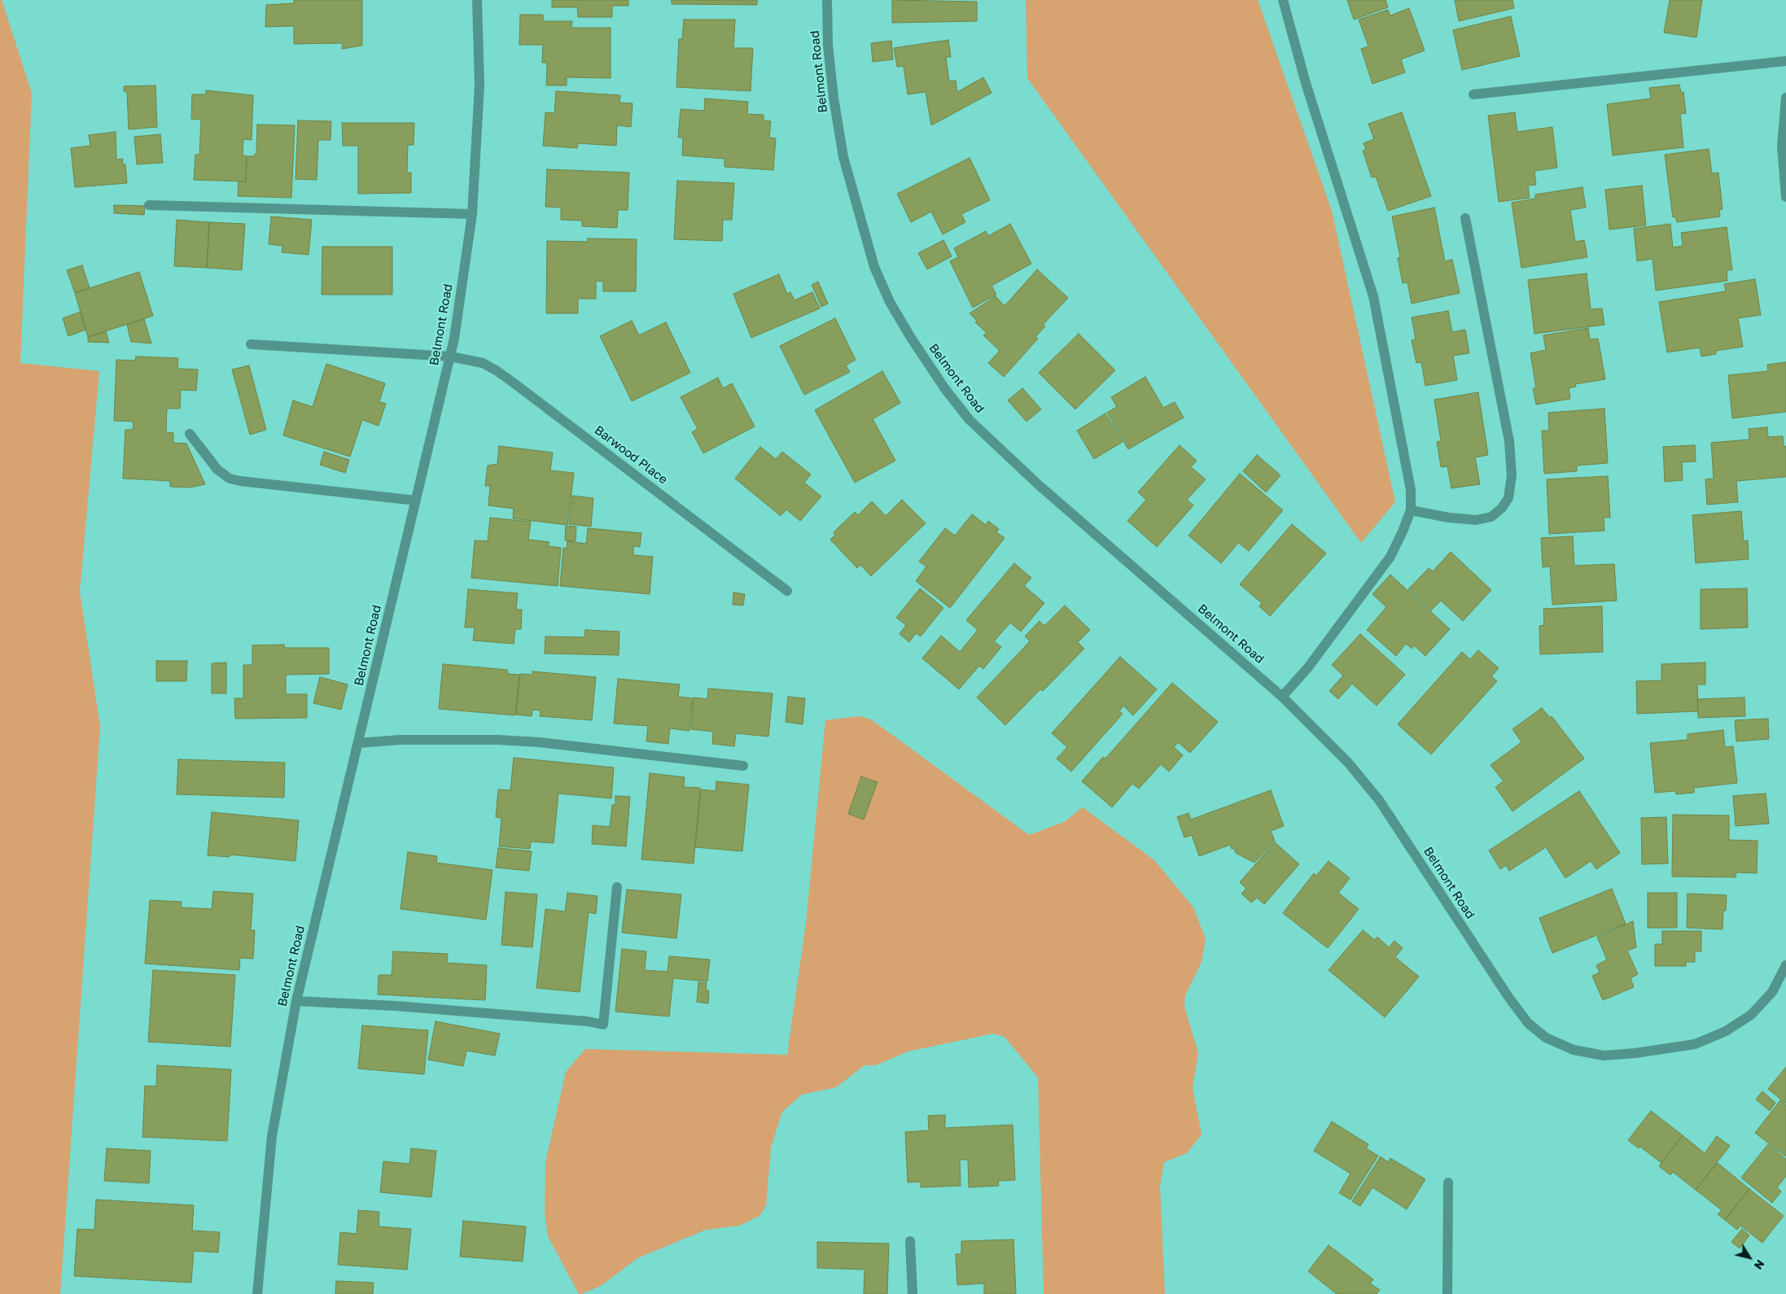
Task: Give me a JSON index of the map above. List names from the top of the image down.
{
  "streets": {
    "street": ["Belmont Road", "Barwood Place"]
  },
  "crossings": [
    ["Belmont Road", "Barwood Place"]
  ],
  "north": "bottom right"
}
